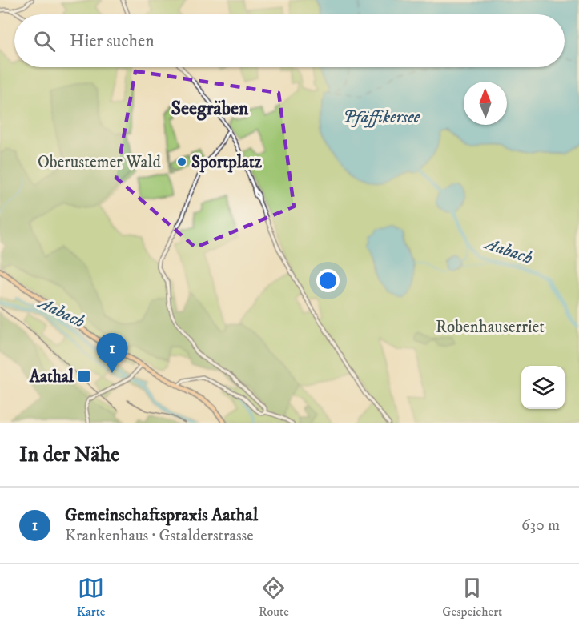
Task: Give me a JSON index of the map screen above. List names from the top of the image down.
{
  "districts": ["Seegräben"],
  "water": ["Pfäffikersee", "Aabach"],
  "parks": ["Oberustemer Wald", "Robenhauserriet"],
  "places": {
    "other": ["Sportplatz"],
    "transit": ["Aathal"]
  },
  "north": "top",
  "page": {
    "search": "Hier suchen",
    "pins": "1",
    "heading": "In der Nähe",
    "list": [
      {
        "mark": "1",
        "name": "Gemeinschaftspraxis Aathal",
        "note": "Krankenhaus · Gstalderstrasse",
        "value": "630 m"
      }
    ],
    "nav": ["Karte", "Route", "Gespeichert"]
  }
}
